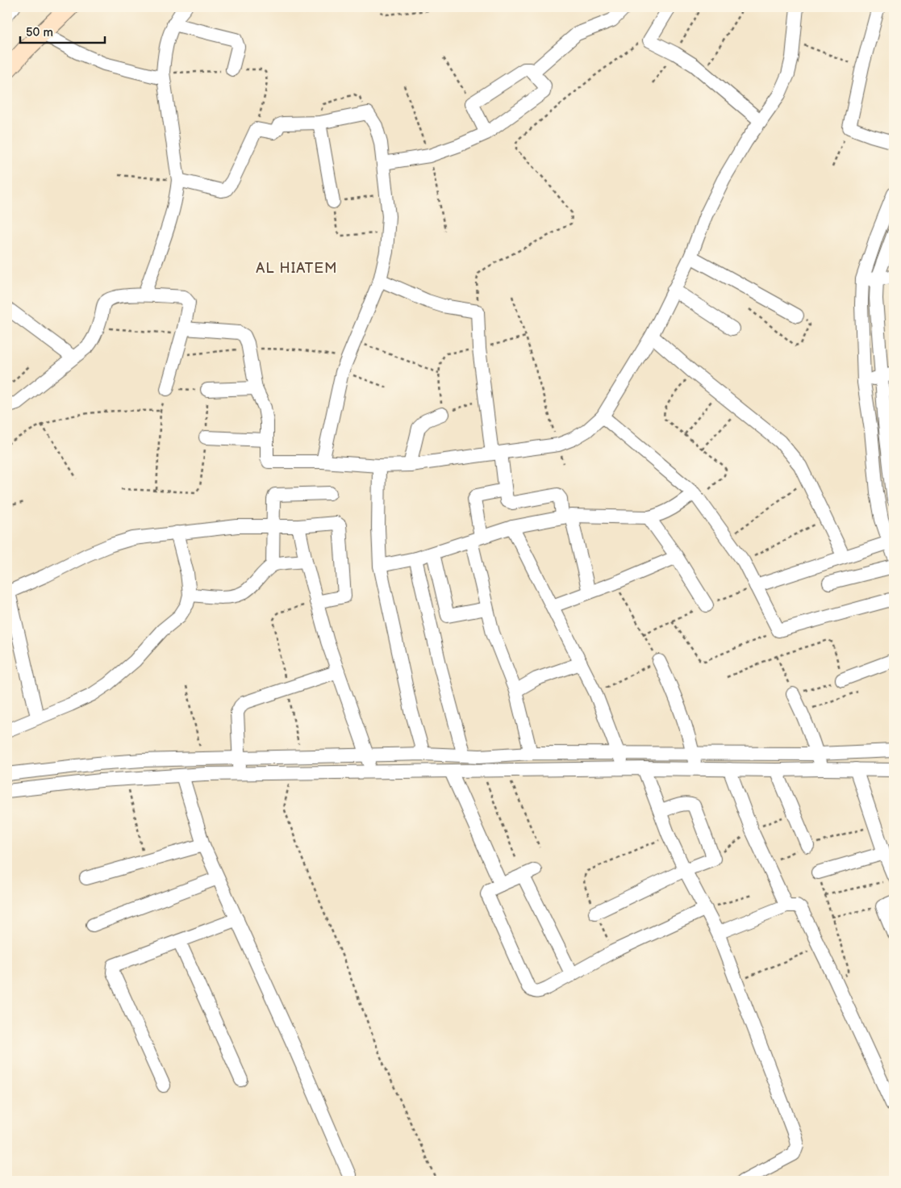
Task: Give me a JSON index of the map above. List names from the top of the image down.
{
  "districts": ["AL HIATEM"],
  "scale_bar": "50 m"
}
